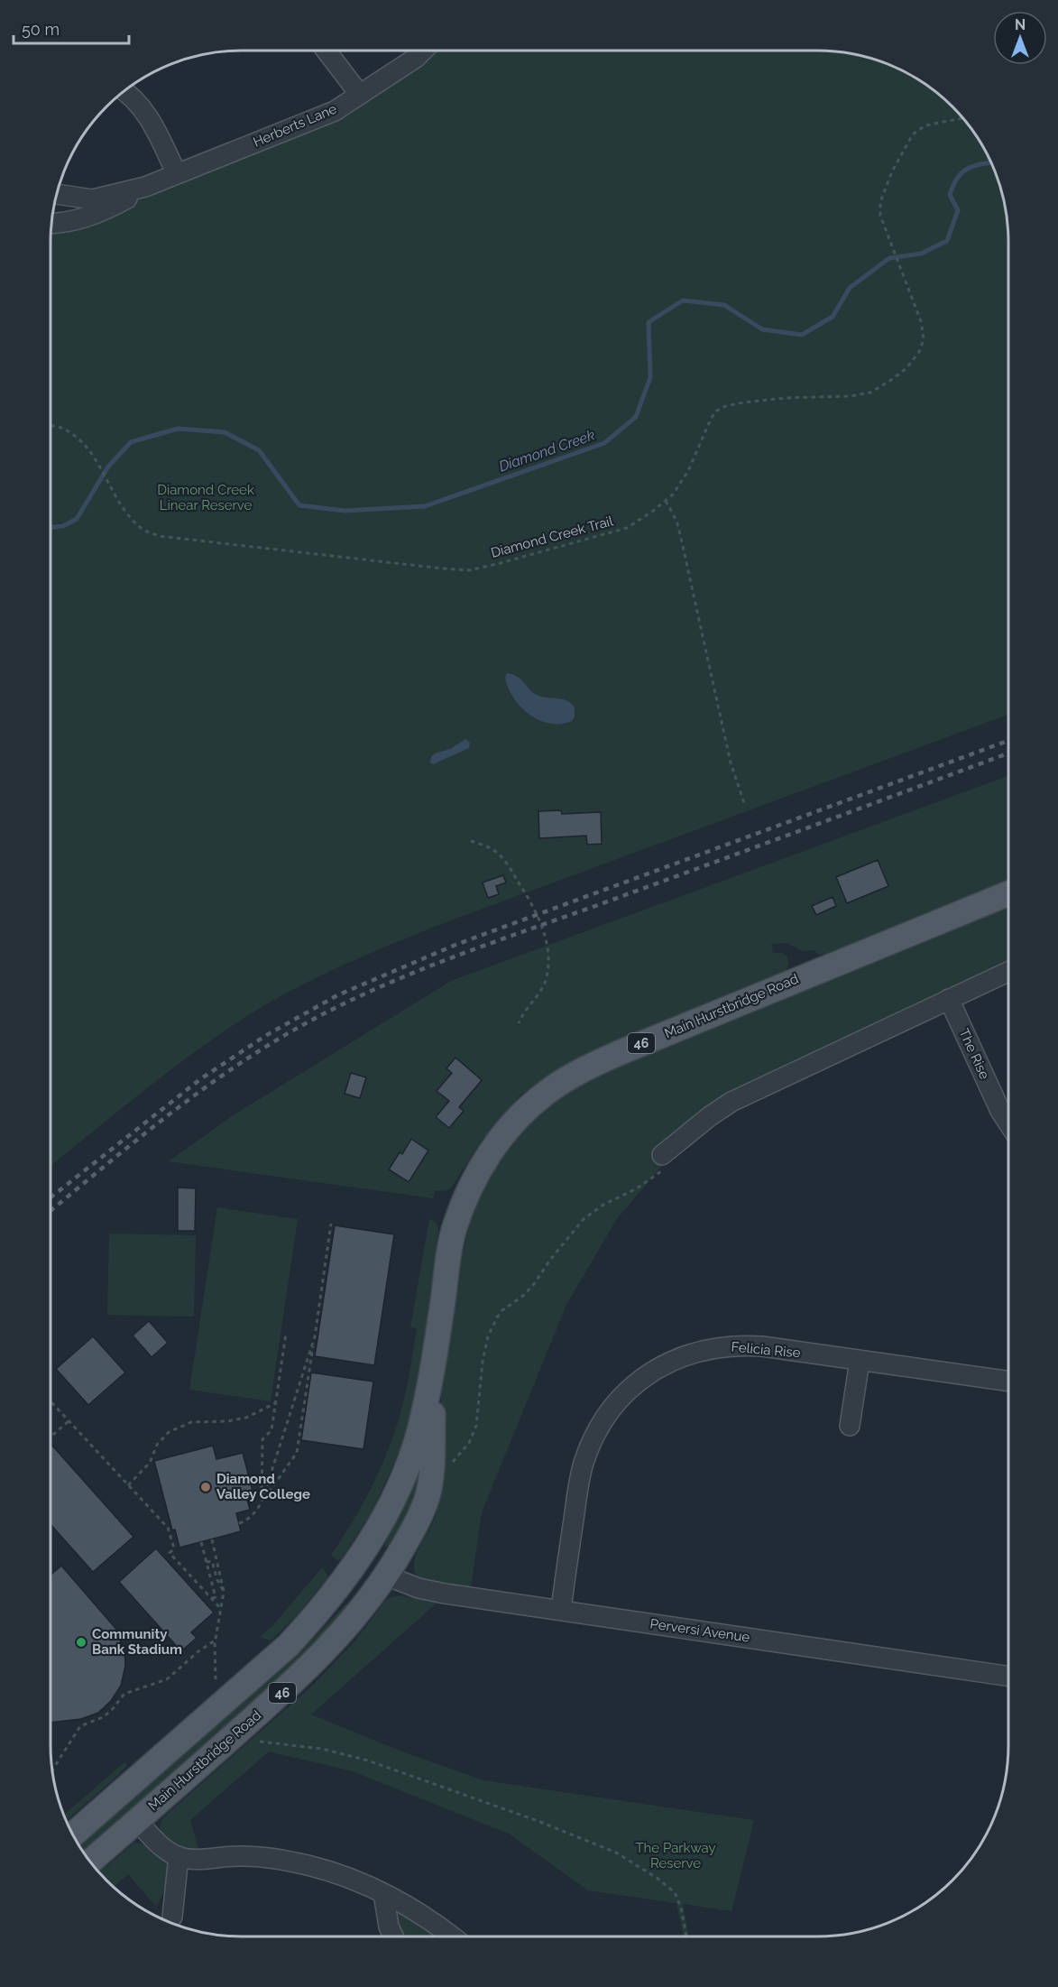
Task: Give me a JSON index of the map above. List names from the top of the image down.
{
  "streets": {
    "main road": ["Main Hurstbridge Road", "46"],
    "street": [
      "Herberts Lane",
      "The Rise",
      "Felicia Rise",
      "Perversi Avenue"
    ],
    "path": ["Diamond Creek Trail"]
  },
  "crossings": [
    ["Main Hurstbridge Road", "Perversi Avenue"],
    ["Felicia Rise", "Perversi Avenue"]
  ],
  "water": ["Diamond Creek"],
  "parks": ["Diamond Creek Linear Reserve", "The Parkway Reserve"],
  "places": ["Diamond Valley College", "Community Bank Stadium"],
  "scale_bar": "50 m",
  "north": "top"
}
